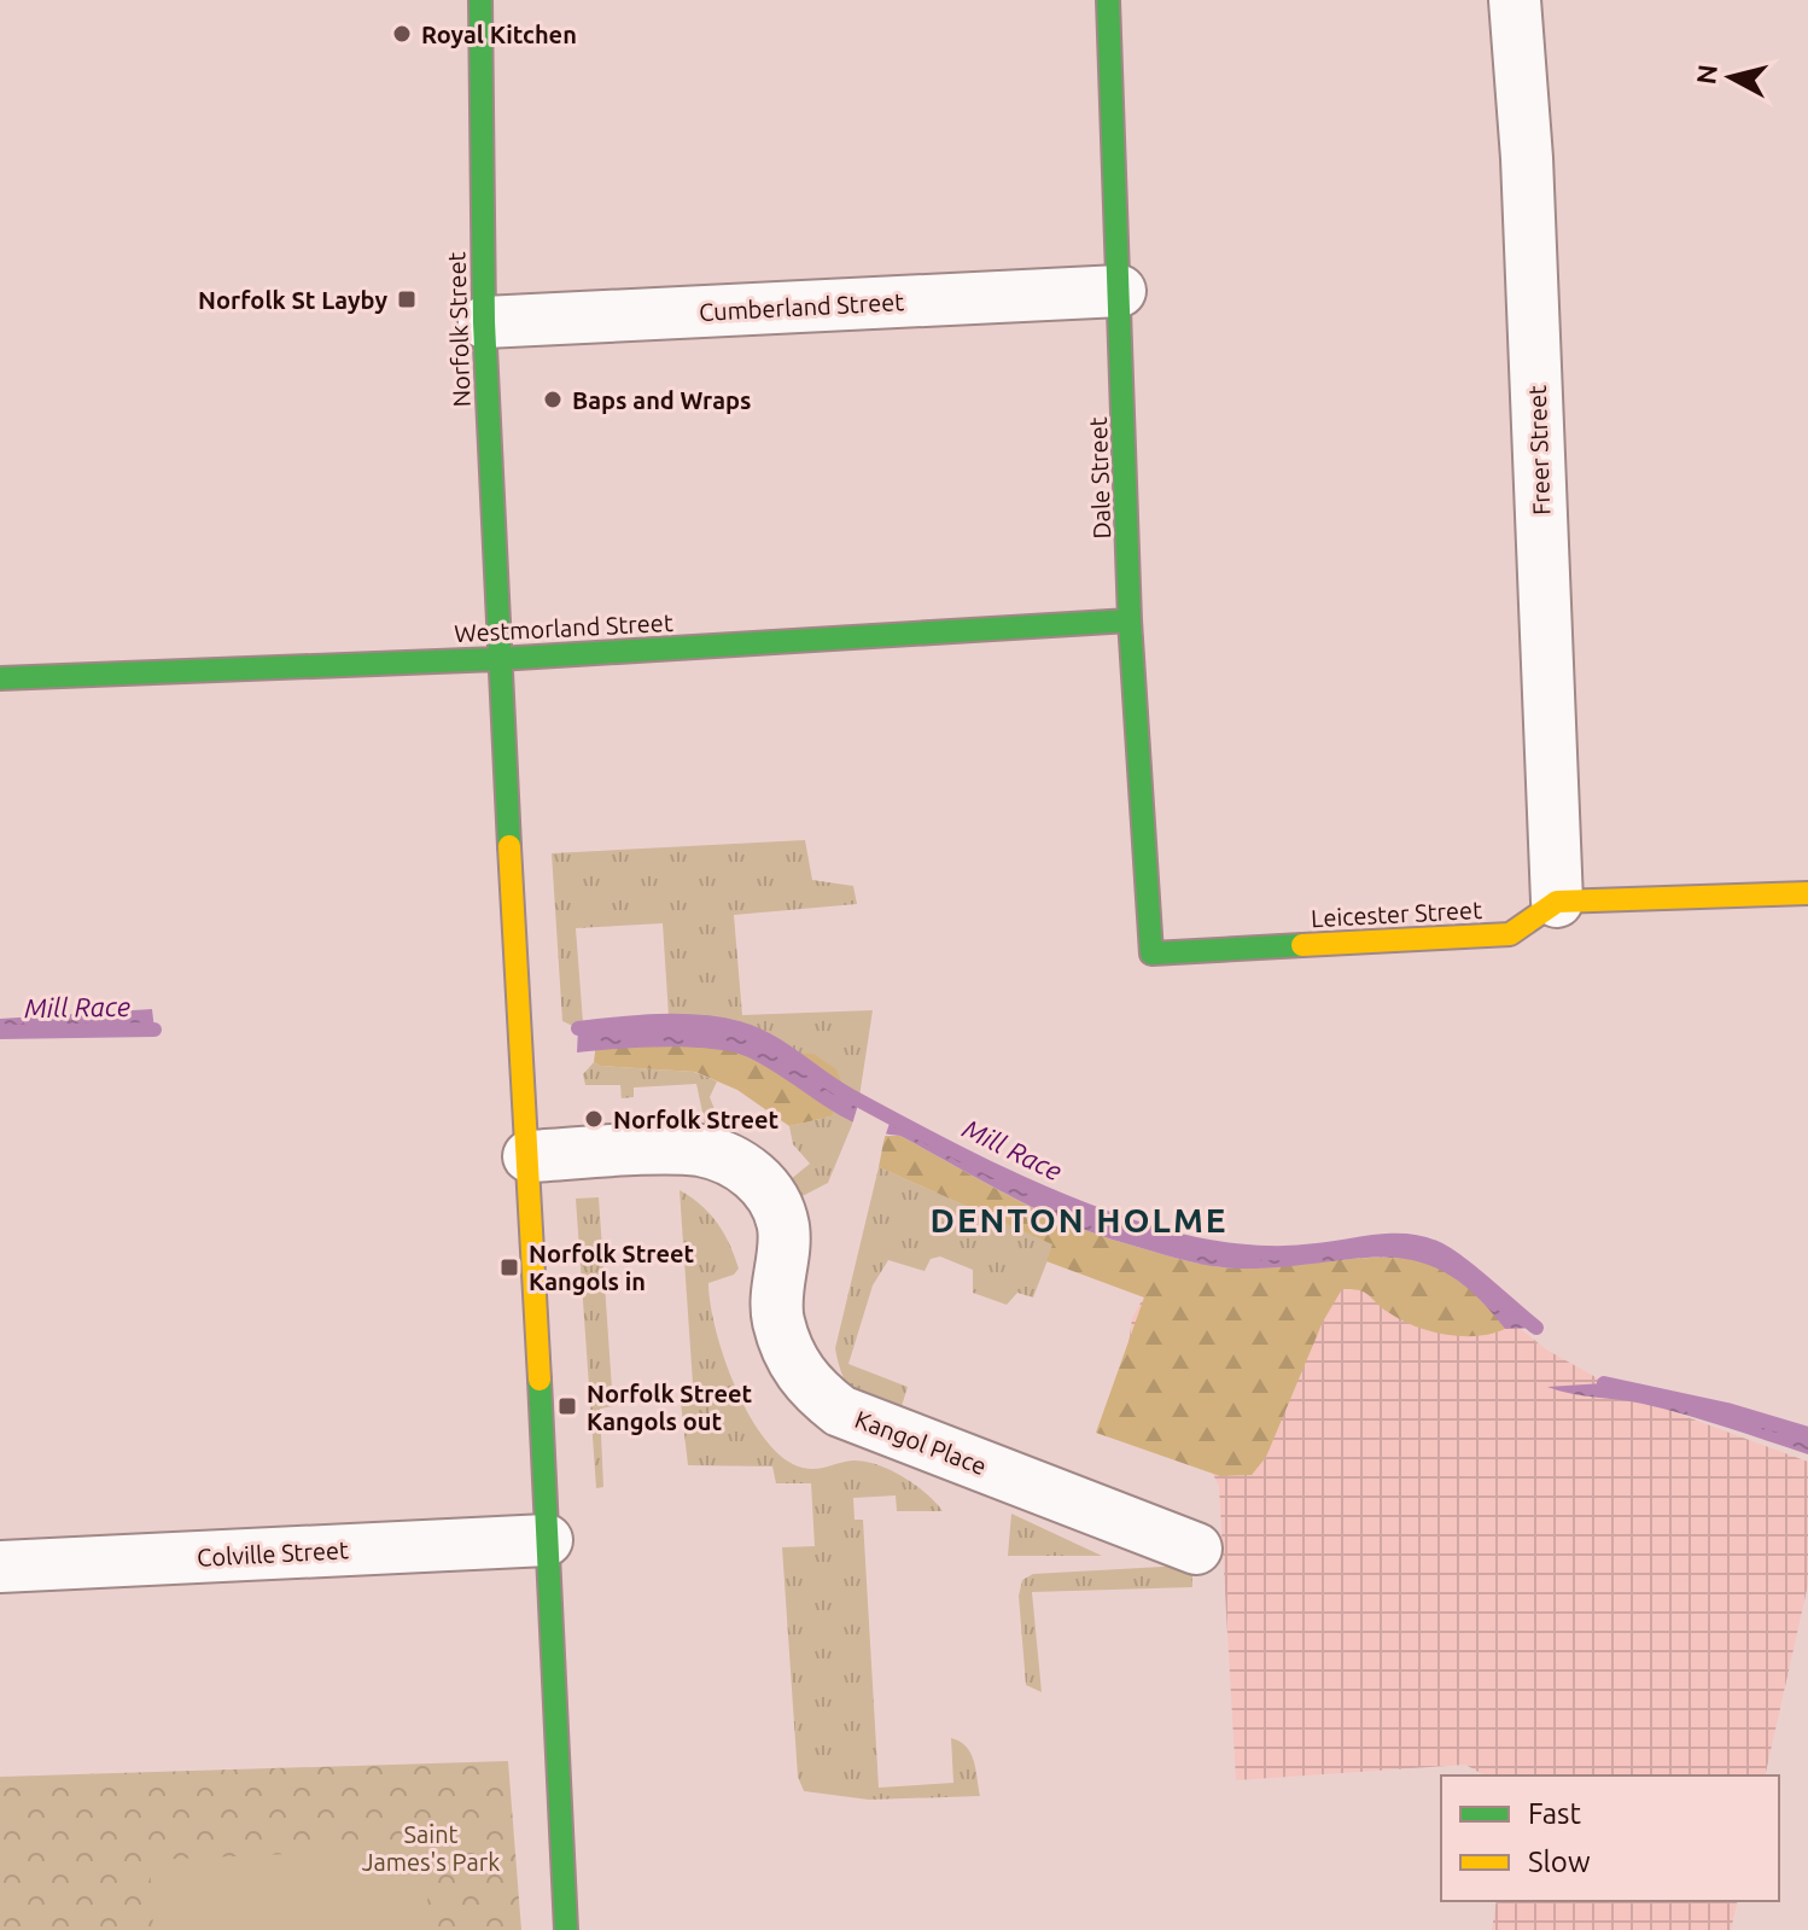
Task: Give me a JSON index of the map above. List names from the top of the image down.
{
  "streets": {
    "street": [
      "Cumberland Street",
      "Norfolk Street",
      "Freer Street",
      "Dale Street",
      "Westmorland Street",
      "Leicester Street",
      "Kangol Place",
      "Colville Street"
    ]
  },
  "crossings": [
    ["Cumberland Street", "Norfolk Street"],
    ["Cumberland Street", "Dale Street"],
    ["Norfolk Street", "Westmorland Street"],
    ["Norfolk Street", "Kangol Place"],
    ["Norfolk Street", "Colville Street"],
    ["Freer Street", "Leicester Street"],
    ["Dale Street", "Westmorland Street"],
    ["Dale Street", "Leicester Street"]
  ],
  "districts": ["DENTON HOLME"],
  "water": ["Mill Race"],
  "parks": ["Saint James's Park"],
  "places": {
    "other": ["Royal Kitchen", "Baps and Wraps", "Norfolk Street"],
    "transit": ["Norfolk St Layby", "Norfolk Street Kangols in", "Norfolk Street Kangols out"]
  },
  "legend": ["Fast", "Slow"],
  "north": "left"
}
